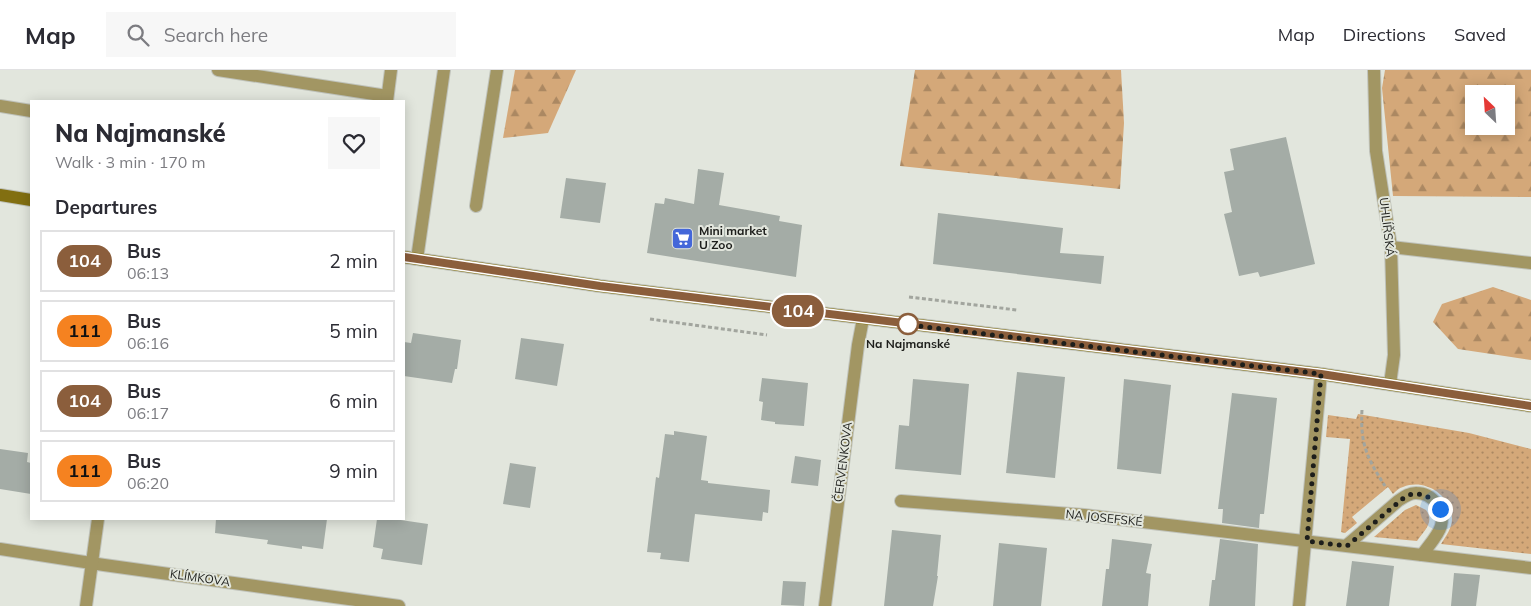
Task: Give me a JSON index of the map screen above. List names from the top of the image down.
{
  "streets": {
    "street": [
      "UHLÍŘSKÁ",
      "ČERVENKOVA",
      "NA JOSEFSKÉ",
      "KLÍMKOVA"
    ]
  },
  "places": {
    "supermarket": ["Mini market U Zoo"],
    "other": ["Na Najmanské"]
  },
  "lines": ["bus line 104"],
  "north": "top left",
  "page": {
    "header": "Map",
    "search": "Search here",
    "nav": ["Map", "Directions", "Saved"],
    "on_map": "104",
    "heading": [
      ["Na Najmanské", "Walk · 3 min · 170 m"],
      "Departures"
    ],
    "list": [
      {
        "mark": "104",
        "name": "Bus",
        "note": "06:13",
        "value": "2 min"
      },
      {
        "mark": "111",
        "name": "Bus",
        "note": "06:16",
        "value": "5 min"
      },
      {
        "mark": "104",
        "name": "Bus",
        "note": "06:17",
        "value": "6 min"
      },
      {
        "mark": "111",
        "name": "Bus",
        "note": "06:20",
        "value": "9 min"
      }
    ]
  }
}
